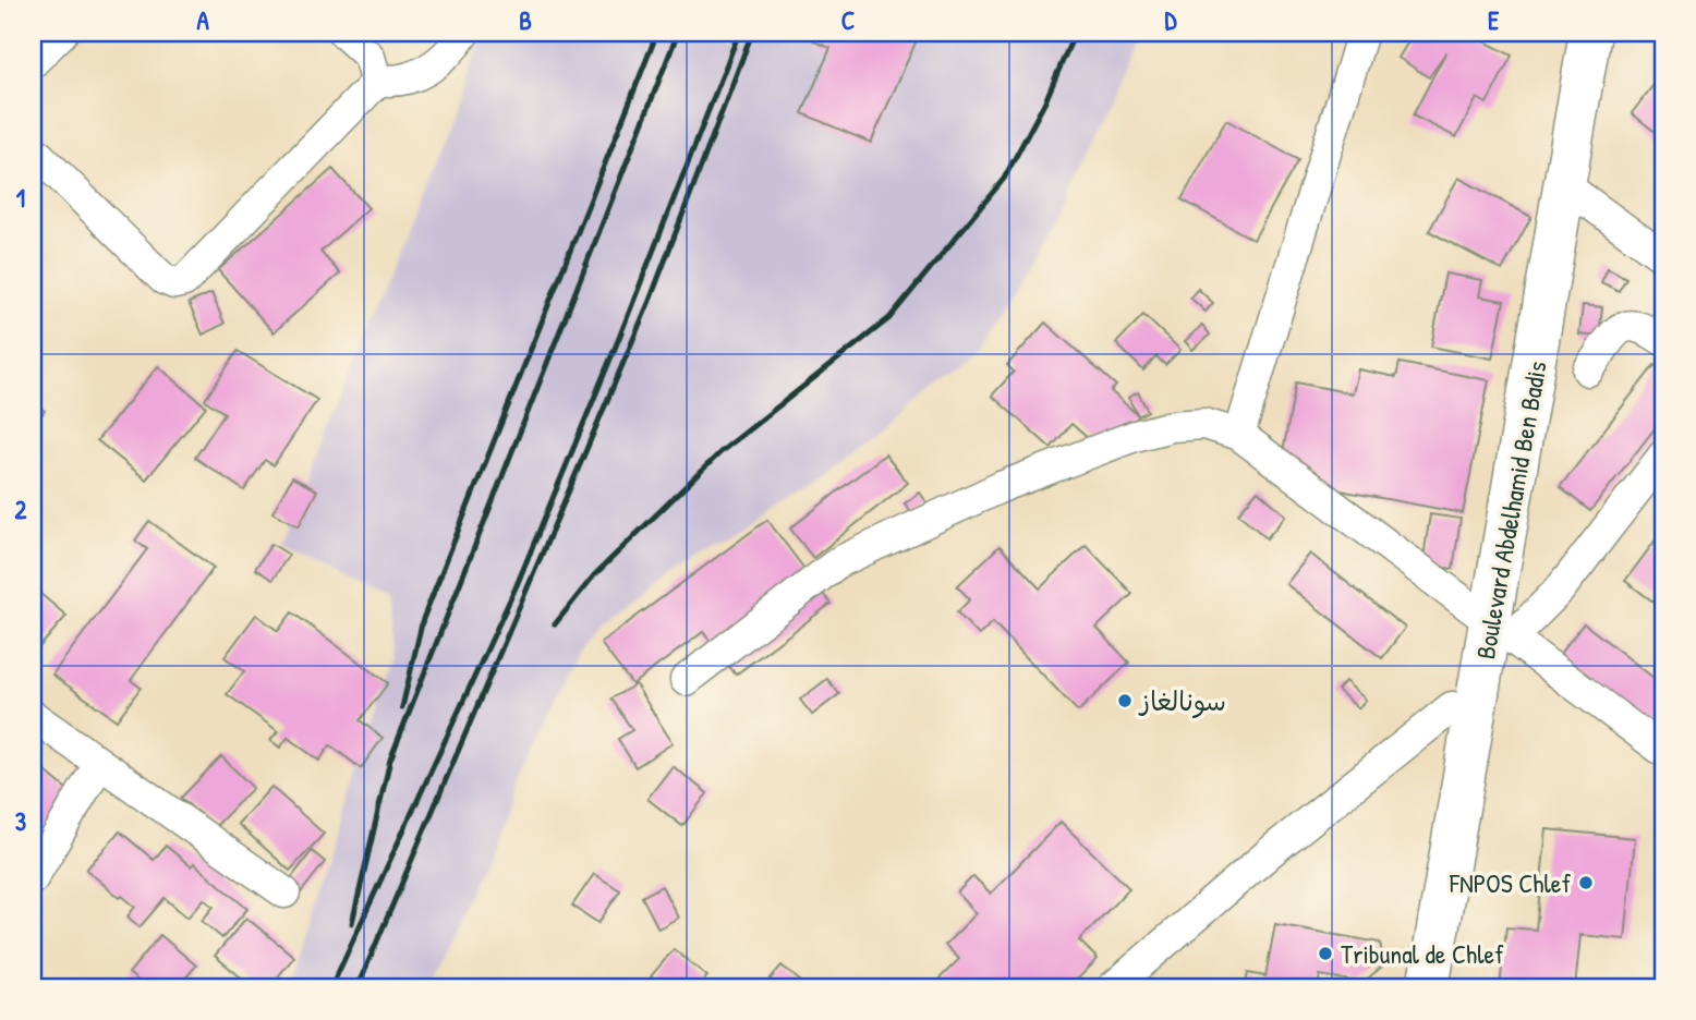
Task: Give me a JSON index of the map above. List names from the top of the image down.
{
  "streets": {
    "main road": ["Boulevard Abdelhamid Ben Badis"]
  },
  "places": ["سونالغاز", "FNPOS Chlef", "Tribunal de Chlef"],
  "grid": {
    "columns": [
      "A",
      "B",
      "C",
      "D",
      "E"
    ],
    "rows": ["1", "2", "3"]
  }
}
